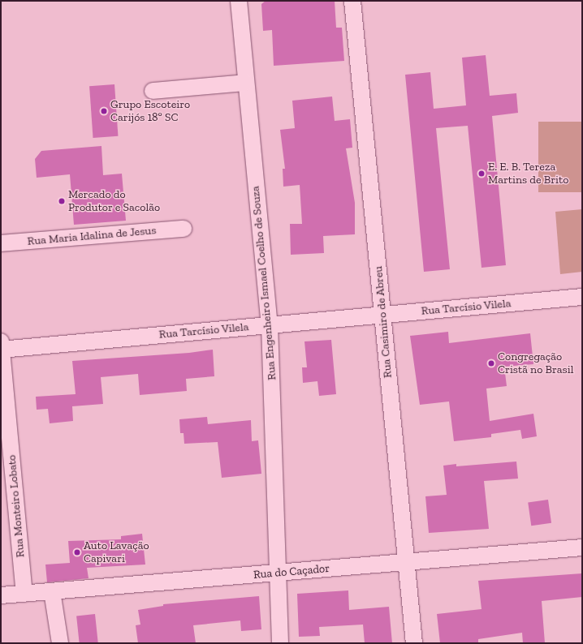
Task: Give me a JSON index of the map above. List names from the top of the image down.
{
  "streets": {
    "street": [
      "Rua Maria Idalina de Jesus",
      "Rua Engenheiro Ismael Coelho de Souza",
      "Rua Tarcísio Vilela",
      "Rua Casimiro de Abreu",
      "Rua Monteiro Lobato",
      "Rua do Caçador"
    ]
  },
  "crossings": [
    ["Rua Engenheiro Ismael Coelho de Souza", "Rua Tarcísio Vilela"],
    ["Rua Engenheiro Ismael Coelho de Souza", "Rua do Caçador"],
    ["Rua Tarcísio Vilela", "Rua Casimiro de Abreu"],
    ["Rua Tarcísio Vilela", "Rua Monteiro Lobato"],
    ["Rua Casimiro de Abreu", "Rua do Caçador"],
    ["Rua Monteiro Lobato", "Rua do Caçador"]
  ],
  "places": [
    "Grupo Escoteiro Carijós 18º SC",
    "E. E. B. Tereza Martins de Brito",
    "Mercado do Produtor e Sacolão",
    "Congregação Cristã no Brasil",
    "Auto Lavação Capivari"
  ]
}
